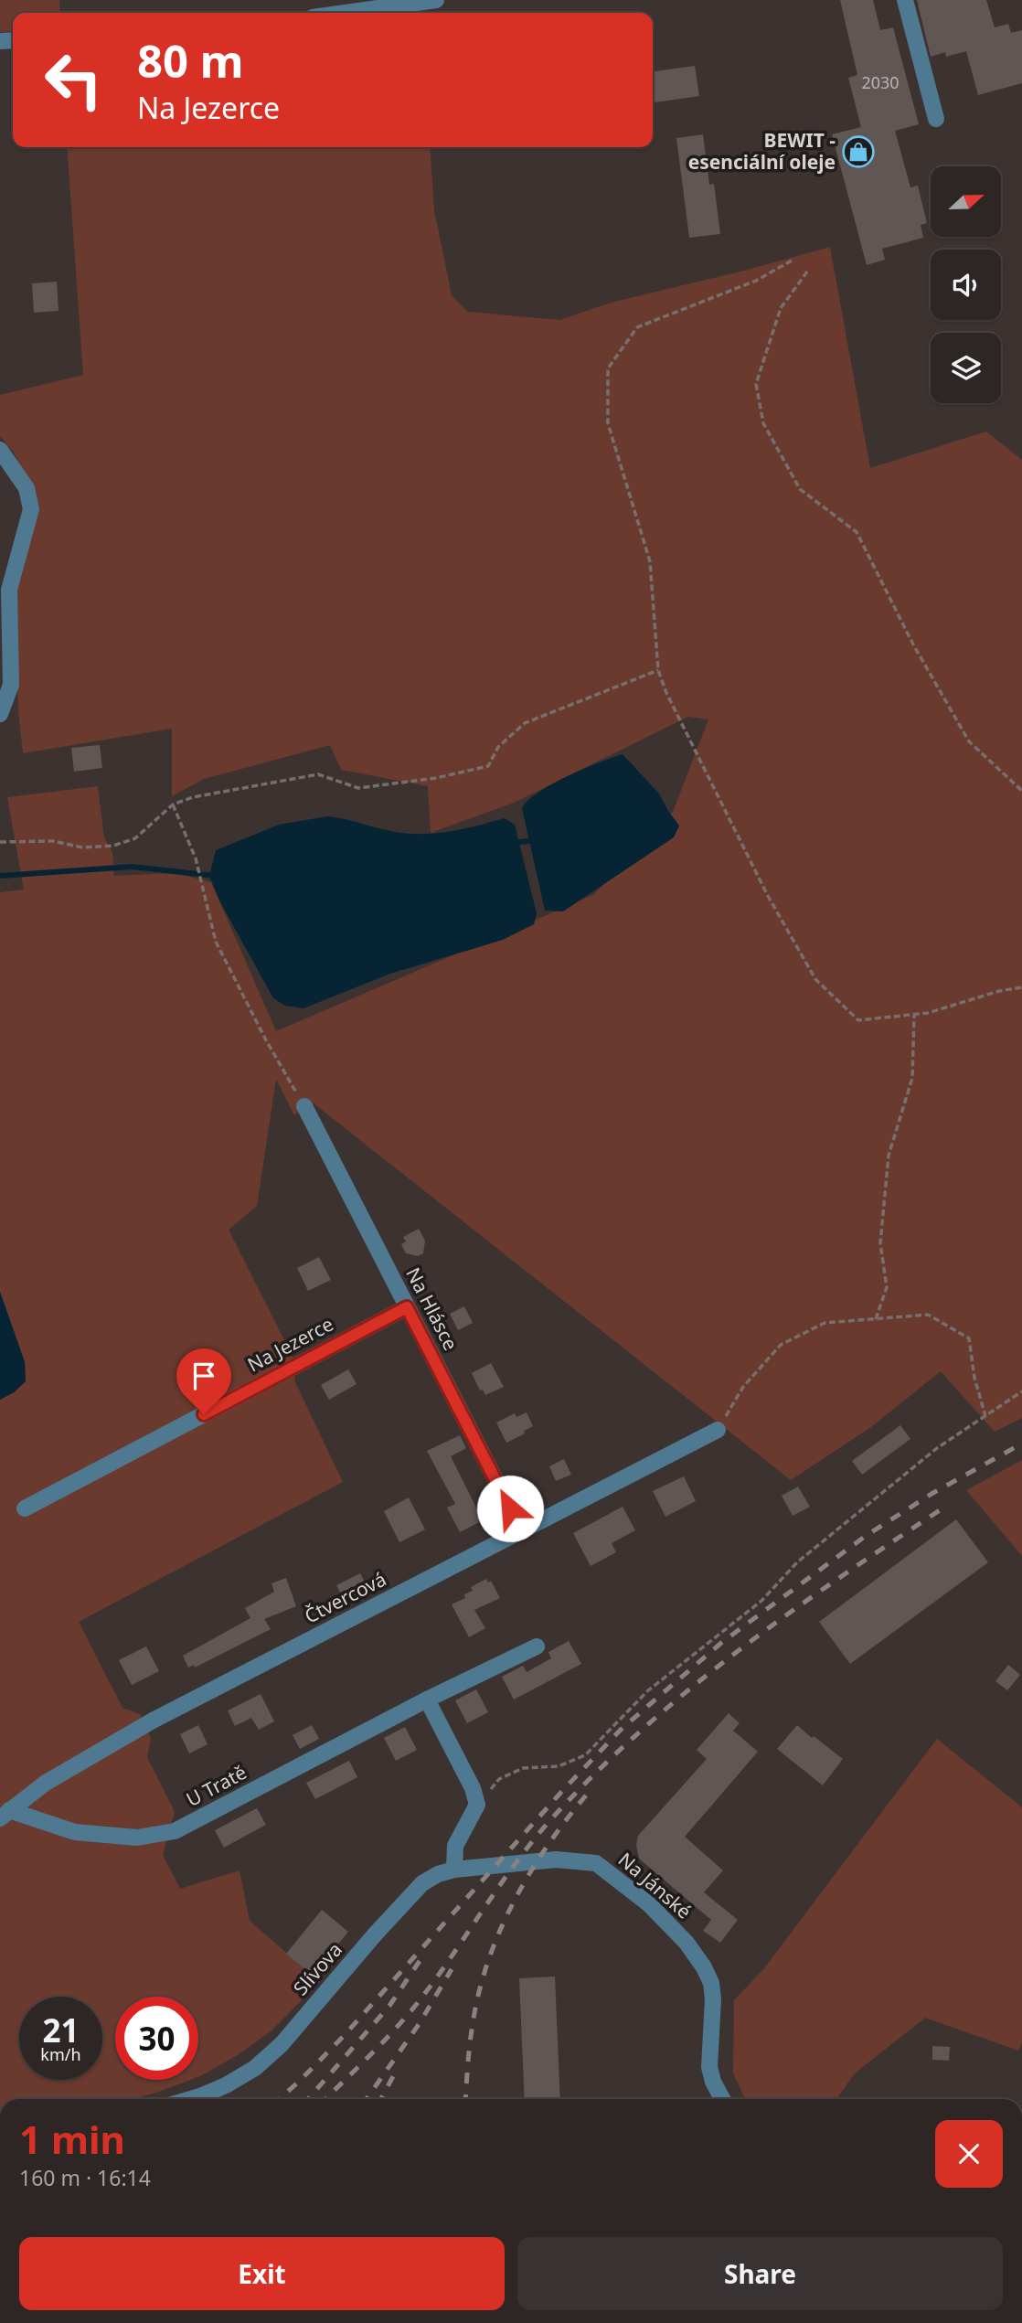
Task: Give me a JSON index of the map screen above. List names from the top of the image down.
{
  "streets": {
    "street": [
      "Na Hlásce",
      "Na Jezerce",
      "Čtvercová",
      "U Tratě",
      "Na Jánské",
      "Slívova"
    ]
  },
  "crossings": [
    ["Na Hlásce", "Na Jezerce"],
    ["Na Hlásce", "Čtvercová"],
    ["Čtvercová", "U Tratě"],
    ["Na Jánské", "Slívova"]
  ],
  "places": {
    "shop": ["BEWIT - esenciální oleje"]
  },
  "house_numbers": ["2030"],
  "north": "right",
  "page": {
    "turn": ["80 m", "Na Jezerce"],
    "speed": "21 km/h",
    "limit": "30",
    "heading": ["1 min", "160 m · 16:14"],
    "buttons": ["Exit", "Share"]
  }
}
